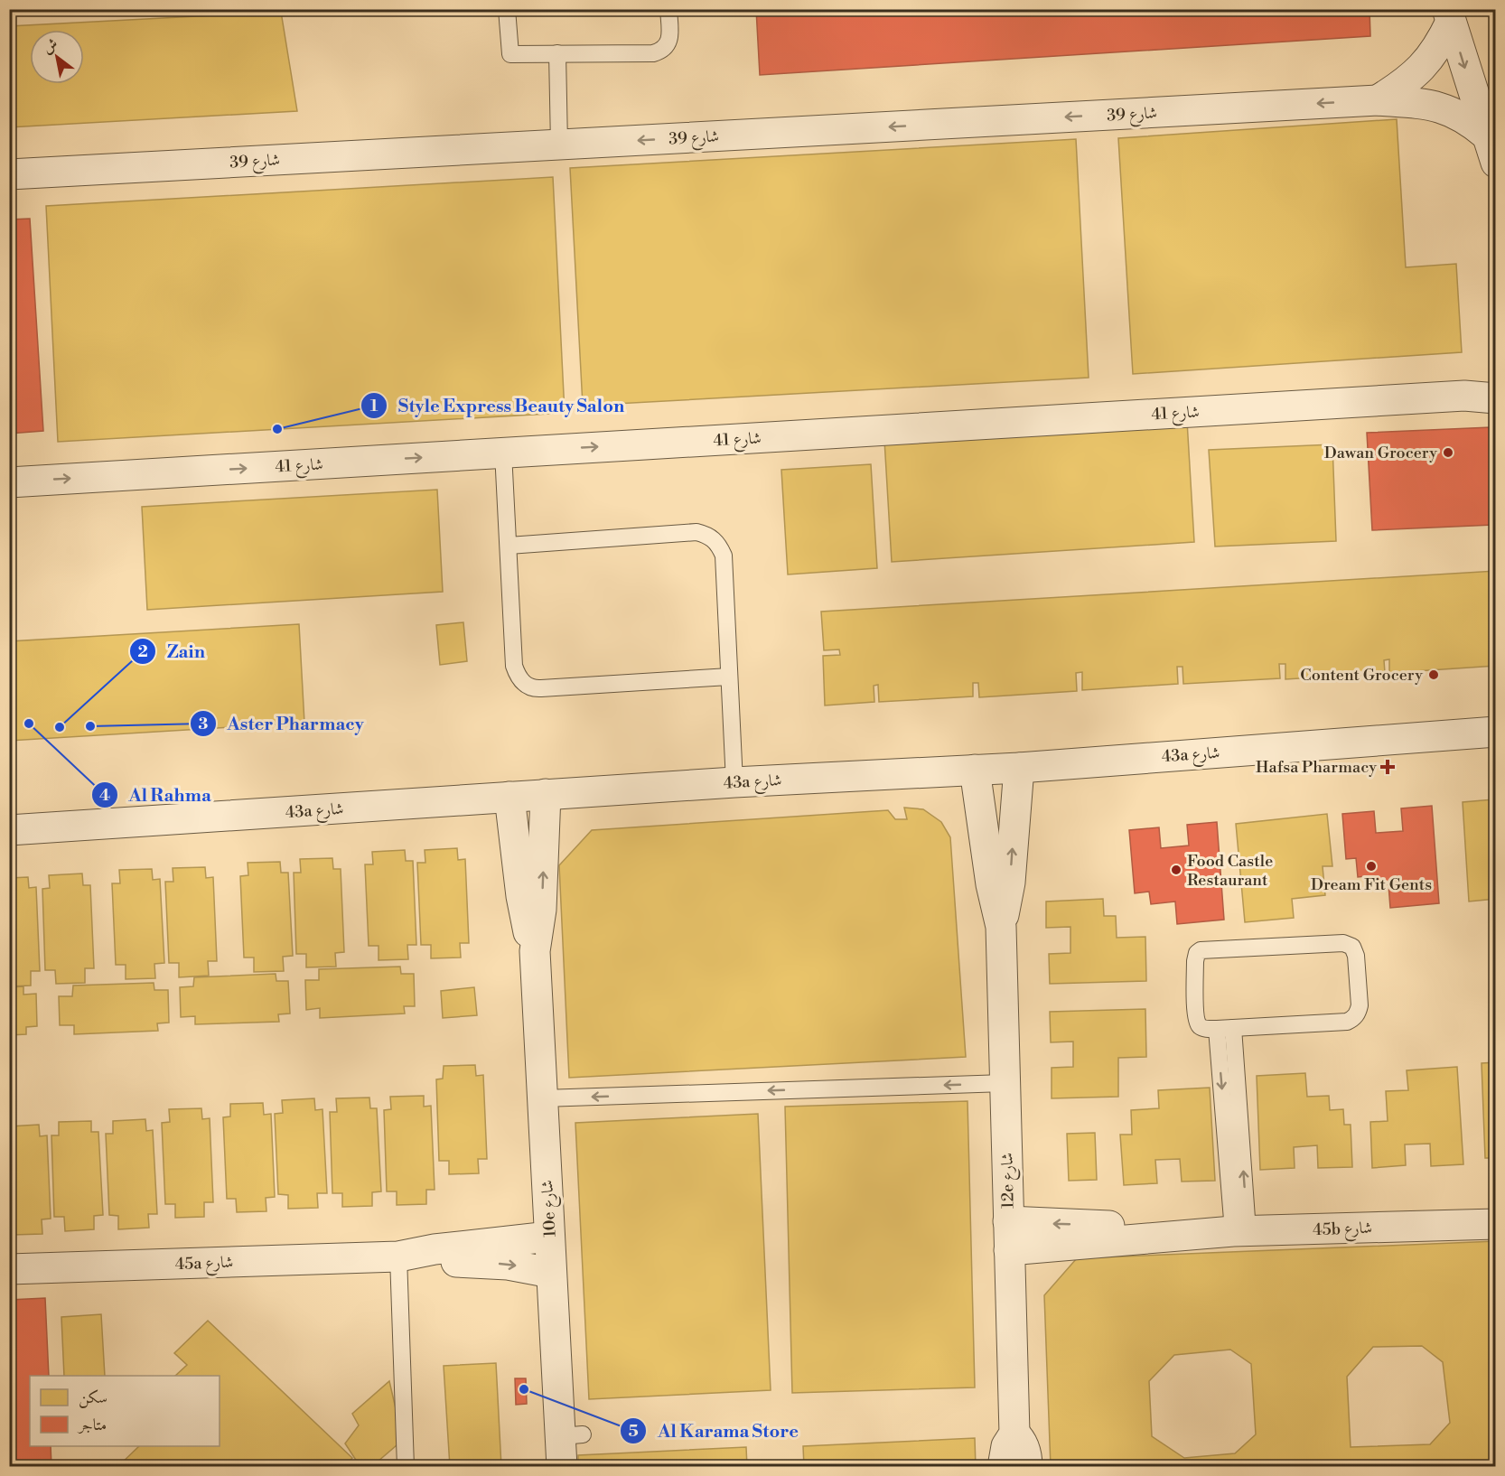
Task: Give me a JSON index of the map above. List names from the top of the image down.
{
  "streets": {
    "street": [
      "شارع 39",
      "شارع 41",
      "43a شارع",
      "12e شارع",
      "10e شارع",
      "45b شارع",
      "45a شارع"
    ]
  },
  "crossings": [
    ["43a شارع", "12e شارع"],
    ["43a شارع", "10e شارع"],
    ["12e شارع", "45b شارع"],
    ["10e شارع", "45a شارع"]
  ],
  "one_way": ["شارع 39", "شارع 41"],
  "places": {
    "other": [
      "Style Express Beauty Salon",
      "Dawan Grocery",
      "Content Grocery",
      "Al Rahma",
      "Aster Pharmacy",
      "Zain",
      "Dream Fit Gents",
      "Food Castle Restaurant",
      "Al Karama Store"
    ],
    "health": ["Hafsa Pharmacy"]
  },
  "legend": ["سكن", "متاجر"],
  "north": "top left"
}
